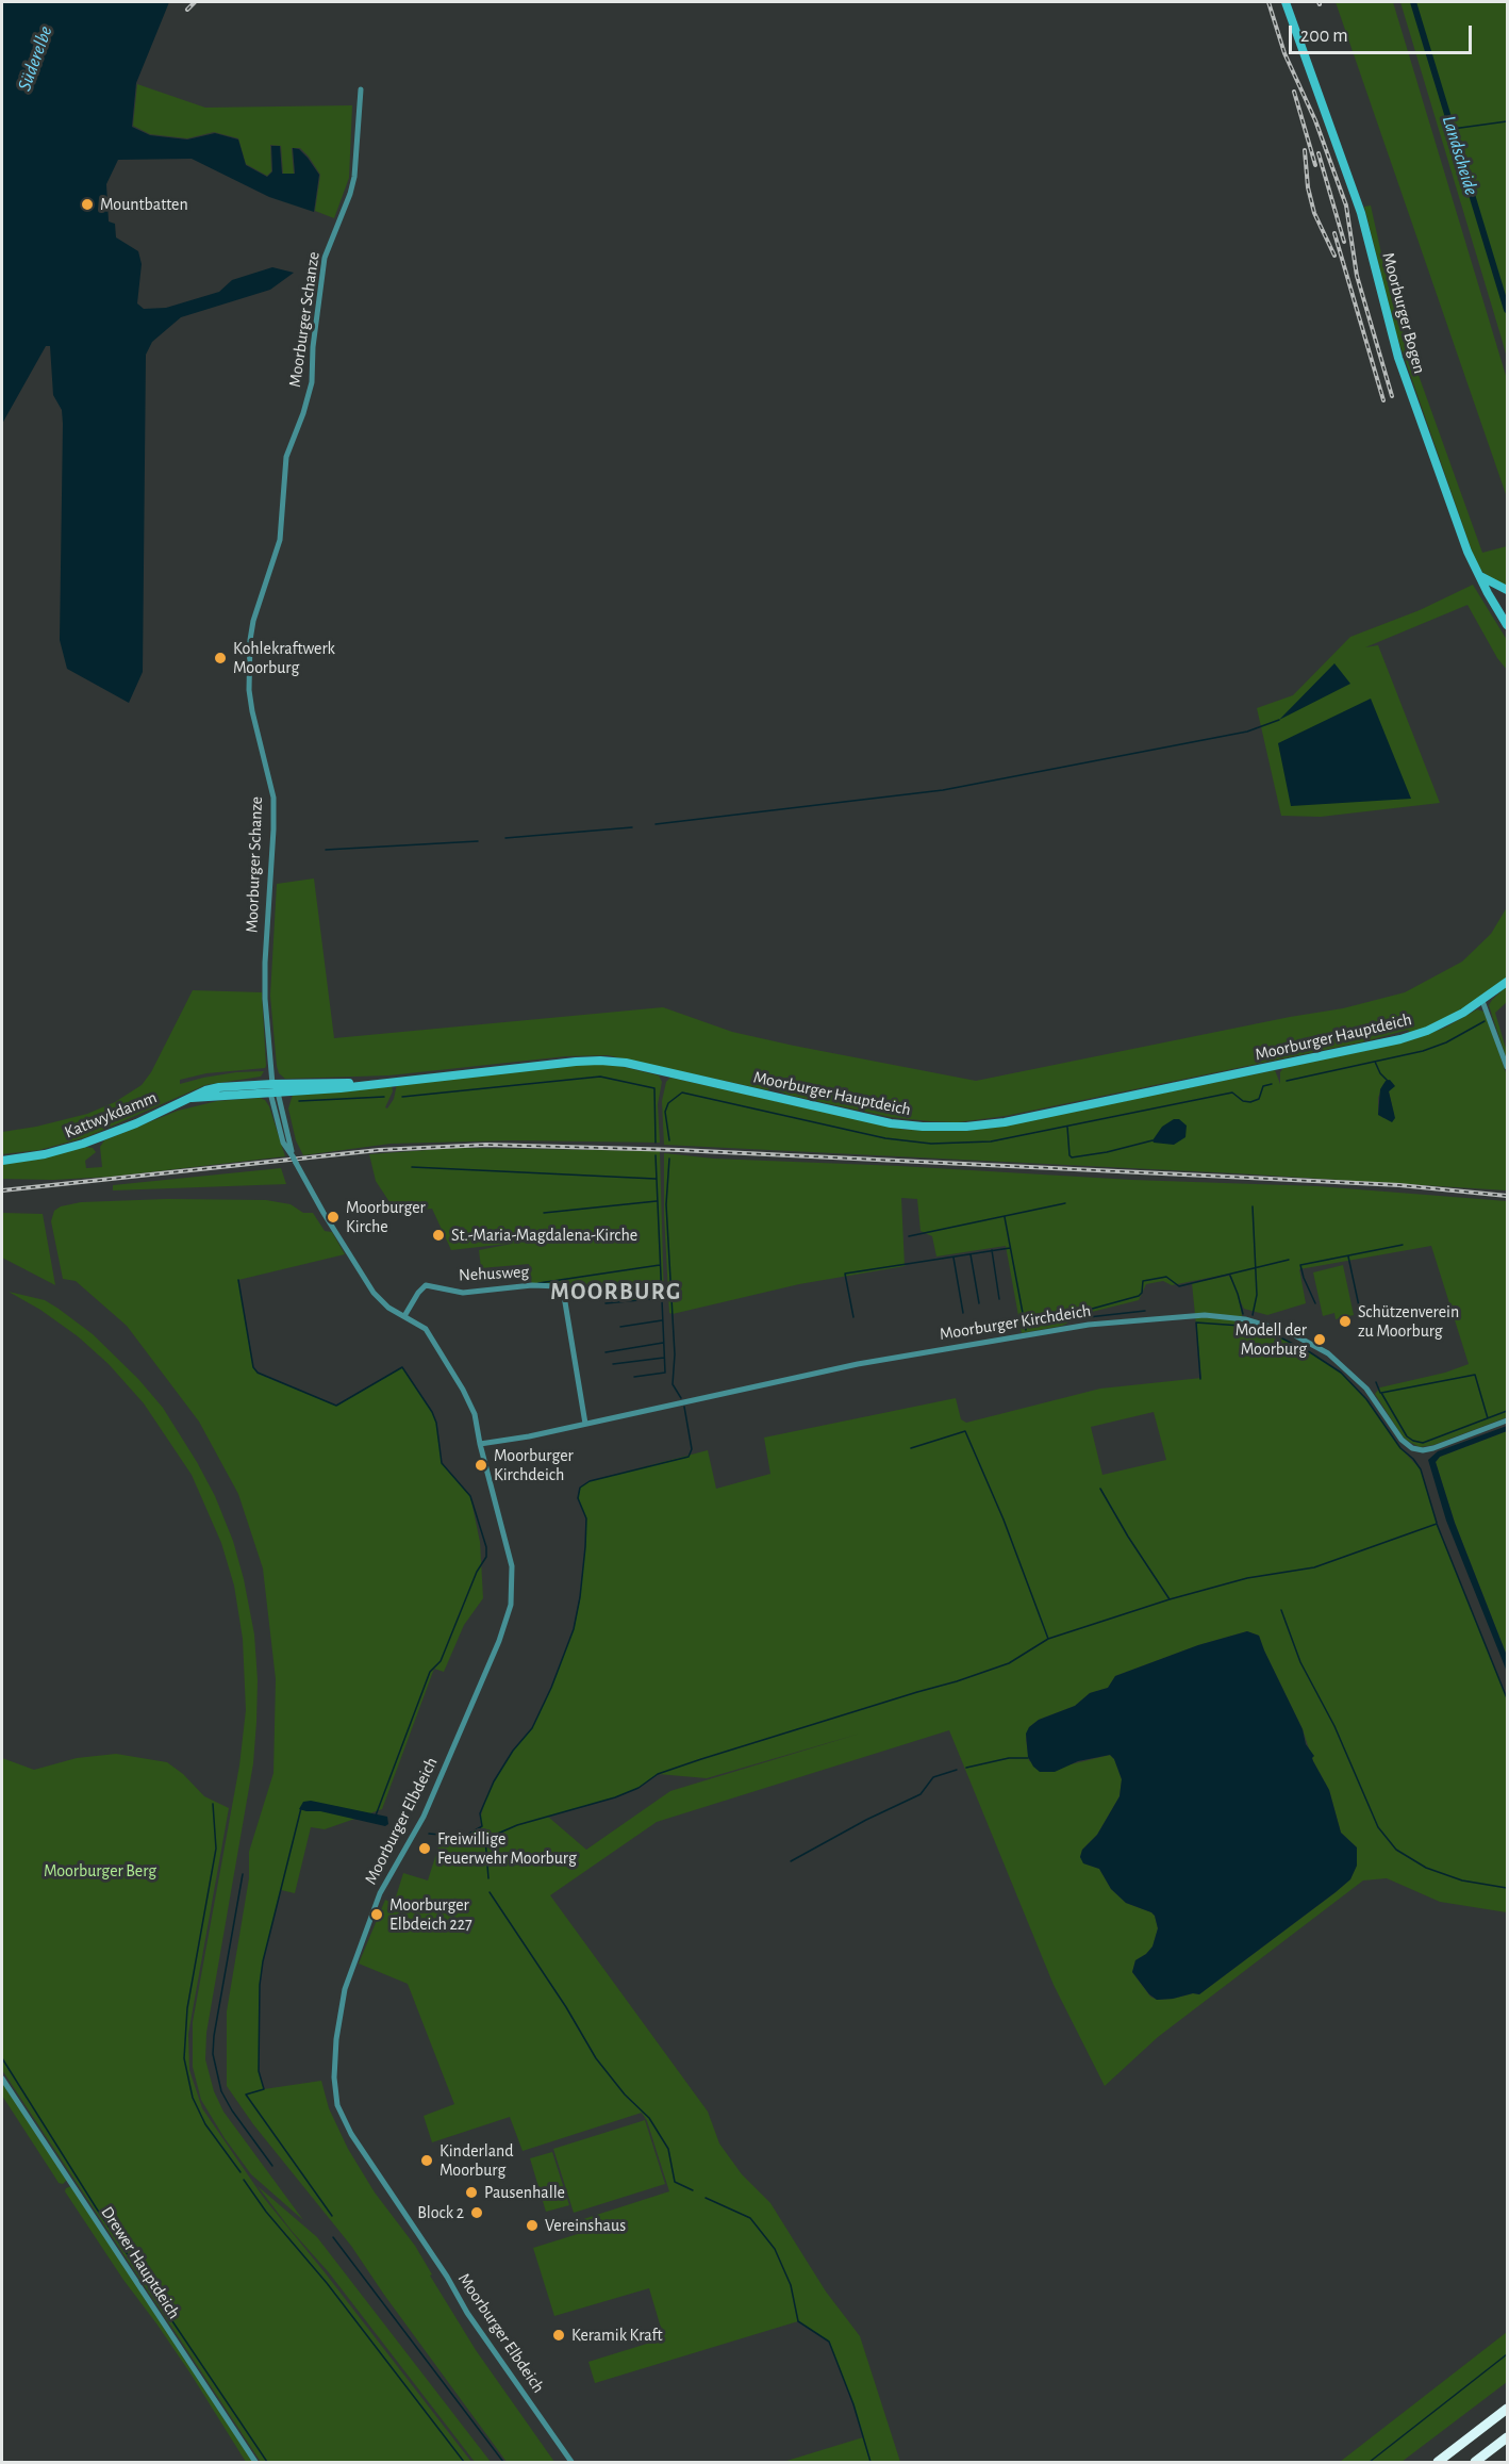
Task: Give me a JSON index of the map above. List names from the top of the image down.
{
  "streets": {
    "main road": ["Moorburger Bogen", "Moorburger Hauptdeich", "Kattwykdamm"],
    "street": [
      "Moorburger Schanze",
      "Nehusweg",
      "Moorburger Kirchdeich",
      "Moorburger Elbdeich",
      "Drewer Hauptdeich"
    ]
  },
  "crossings": [
    ["Moorburger Schanze", "Moorburger Hauptdeich"],
    ["Moorburger Schanze", "Kattwykdamm"],
    ["Moorburger Schanze", "Moorburger Elbdeich"],
    ["Moorburger Hauptdeich", "Kattwykdamm"],
    ["Moorburger Hauptdeich", "Moorburger Elbdeich"],
    ["Kattwykdamm", "Moorburger Elbdeich"],
    ["Nehusweg", "Moorburger Kirchdeich"],
    ["Nehusweg", "Moorburger Elbdeich"],
    ["Moorburger Kirchdeich", "Moorburger Elbdeich"]
  ],
  "districts": ["MOORBURG"],
  "water": ["Süderelbe", "Landscheide"],
  "parks": ["Moorburger Berg"],
  "places": [
    "Mountbatten",
    "Kohlekraftwerk Moorburg",
    "Moorburger Kirche",
    "St.-Maria-Magdalena-Kirche",
    "Schützenverein zu Moorburg",
    "Modell der Moorburg",
    "Moorburger Kirchdeich",
    "Freiwillige Feuerwehr Moorburg",
    "Moorburger Elbdeich 227",
    "Kinderland Moorburg",
    "Pausenhalle",
    "Block 2",
    "Vereinshaus",
    "Keramik Kraft"
  ],
  "scale_bar": "200 m"
}
